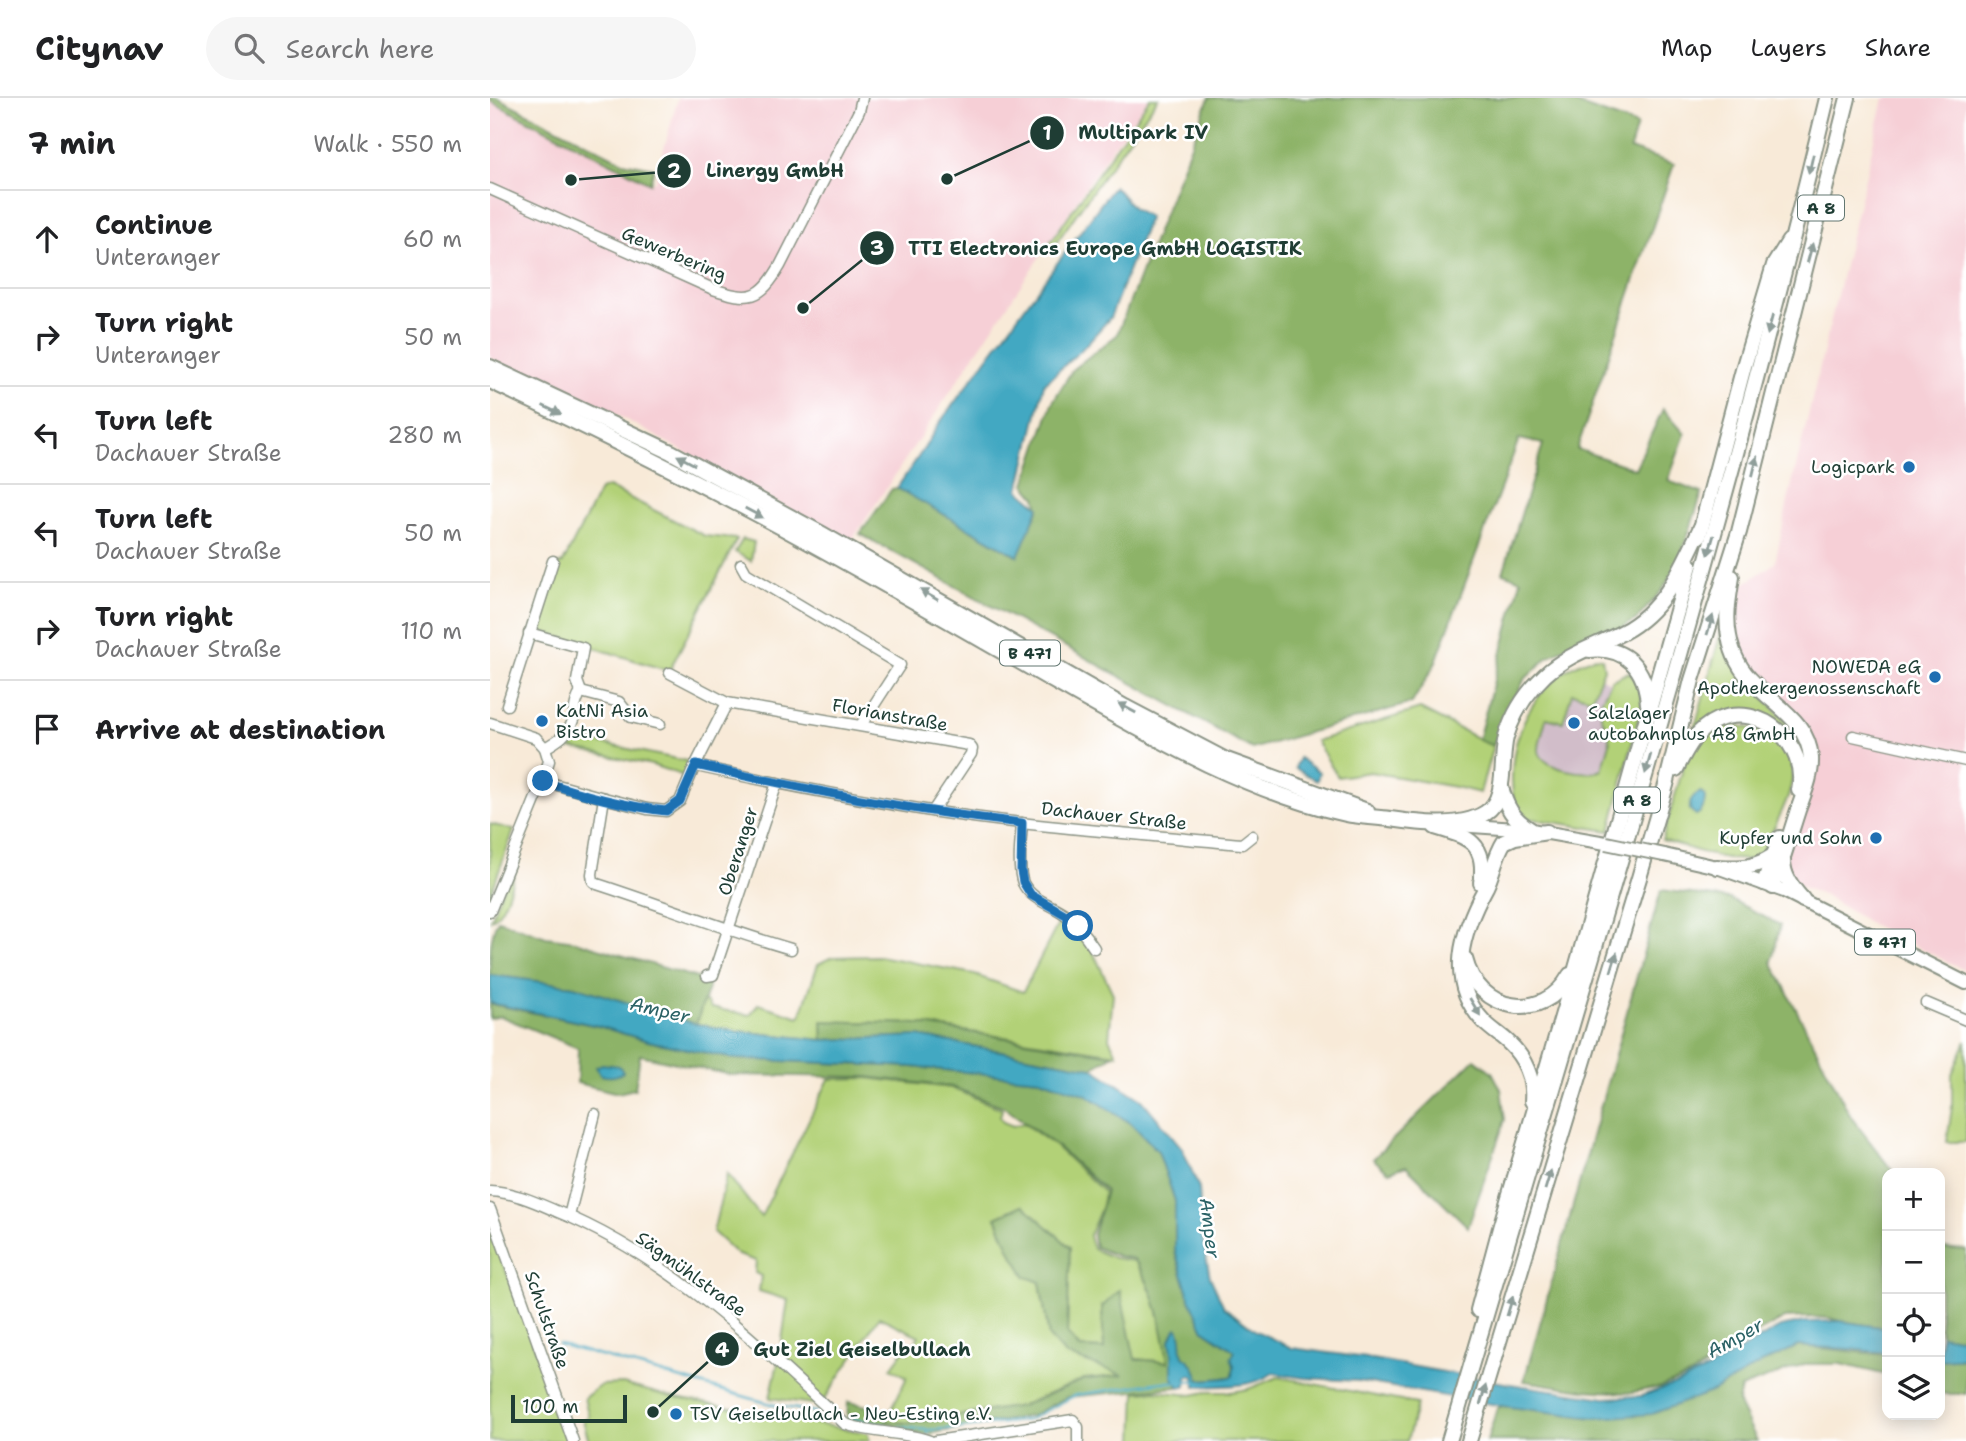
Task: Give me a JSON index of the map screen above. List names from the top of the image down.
{
  "streets": {
    "highway": ["A 8", "B 471"],
    "street": [
      "Gewerbering",
      "Florianstraße",
      "Dachauer Straße",
      "Oberanger",
      "Sägmühlstraße",
      "Schulstraße"
    ]
  },
  "crossings": [
    ["Florianstraße", "Dachauer Straße"],
    ["Dachauer Straße", "Oberanger"]
  ],
  "water": ["Amper"],
  "places": [
    "Multipark IV",
    "Linergy GmbH",
    "TTI Electronics Europe GmbH LOGISTIK",
    "Logicpark",
    "NOWEDA eG Apothekergenossenschaft",
    "KatNi Asia Bistro",
    "Salzlager autobahnplus A8 GmbH",
    "Kupfer und Sohn",
    "Gut Ziel Geiselbullach",
    "TSV Geiselbullach - Neu-Esting e.V."
  ],
  "scale_bar": "100 m",
  "page": {
    "header": "Citynav",
    "search": "Search here",
    "nav": ["Map", "Layers", "Share"],
    "heading": ["7 min", "Walk · 550 m"],
    "list": [
      ["Continue", "Unteranger", "60 m"],
      ["Turn right", "Unteranger", "50 m"],
      ["Turn left", "Dachauer Straße", "280 m"],
      ["Turn left", "Dachauer Straße", "50 m"],
      ["Turn right", "Dachauer Straße", "110 m"],
      "Arrive at destination"
    ],
    "map_buttons": ["+", "−"],
    "scale": "100 m"
  }
}
